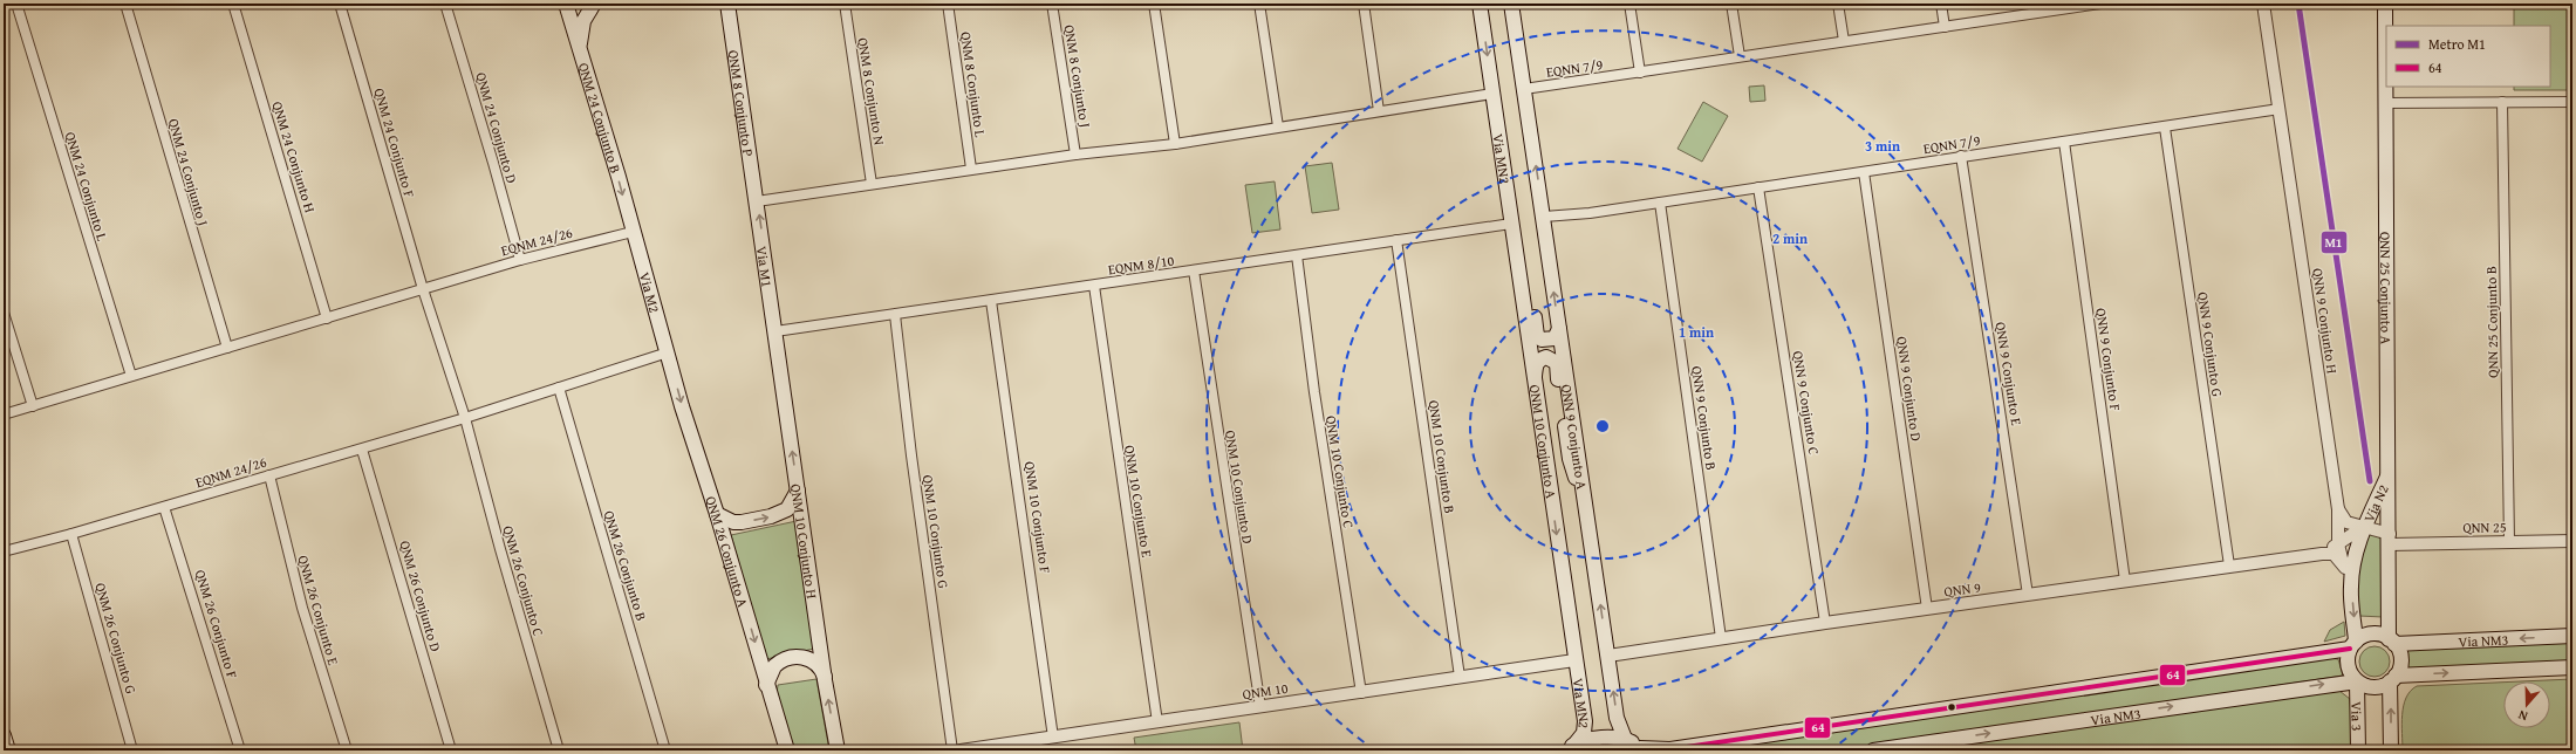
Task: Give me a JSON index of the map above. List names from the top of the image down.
{
  "streets": {
    "main road": [
      "QNM 8 Conjunto P",
      "QNM 24 Conjunto B",
      "Via MN2",
      "Via M1",
      "QNN 25 Conjunto A",
      "Via M2",
      "QNN 9 Conjunto A",
      "QNM 10 Conjunto A",
      "Via N2",
      "QNM 10 Conjunto H",
      "QNM 26 Conjunto A",
      "Via NM3",
      "Via 3"
    ],
    "street": [
      "EQNN 7/9",
      "QNM 8 Conjunto J",
      "QNM 8 Conjunto L",
      "QNM 8 Conjunto N",
      "QNM 24 Conjunto D",
      "QNM 24 Conjunto F",
      "QNM 24 Conjunto H",
      "QNM 24 Conjunto J",
      "QNM 24 Conjunto L",
      "EQNM 24/26",
      "EQNM 8/10",
      "QNN 9 Conjunto H",
      "QNN 25 Conjunto B",
      "QNN 9 Conjunto G",
      "QNN 9 Conjunto F",
      "QNN 9 Conjunto E",
      "QNN 9 Conjunto D",
      "QNN 9 Conjunto C",
      "QNN 9 Conjunto B",
      "QNM 10 Conjunto B",
      "QNM 10 Conjunto C",
      "QNM 10 Conjunto D",
      "QNM 10 Conjunto E",
      "QNM 10 Conjunto F",
      "QNN 25",
      "QNM 10 Conjunto G",
      "QNM 26 Conjunto B",
      "QNM 26 Conjunto C",
      "QNN 9",
      "QNM 26 Conjunto D",
      "QNM 26 Conjunto E",
      "QNM 26 Conjunto F",
      "QNM 26 Conjunto G",
      "QNM 10"
    ]
  },
  "crossings": [
    ["EQNN 7/9", "QNN 9 Conjunto H"],
    ["EQNN 7/9", "QNN 9 Conjunto G"],
    ["EQNN 7/9", "QNN 9 Conjunto F"],
    ["EQNN 7/9", "QNN 9 Conjunto E"],
    ["EQNN 7/9", "QNN 9 Conjunto D"],
    ["EQNN 7/9", "QNN 9 Conjunto C"],
    ["EQNN 7/9", "QNN 9 Conjunto B"],
    ["EQNN 7/9", "QNN 9 Conjunto A"],
    ["QNM 8 Conjunto P", "Via M1"],
    ["QNM 24 Conjunto B", "EQNM 24/26"],
    ["QNM 24 Conjunto B", "Via M2"],
    ["QNM 24 Conjunto D", "EQNM 24/26"],
    ["QNM 24 Conjunto F", "EQNM 24/26"],
    ["QNM 24 Conjunto H", "EQNM 24/26"],
    ["Via MN2", "EQNM 8/10"],
    ["Via MN2", "QNM 10 Conjunto A"],
    ["Via MN2", "QNM 10"],
    ["QNM 24 Conjunto J", "EQNM 24/26"],
    ["QNM 24 Conjunto L", "EQNM 24/26"],
    ["EQNM 24/26", "Via M2"],
    ["EQNM 24/26", "QNM 26 Conjunto A"],
    ["EQNM 24/26", "QNM 26 Conjunto B"],
    ["EQNM 24/26", "QNM 26 Conjunto C"],
    ["EQNM 24/26", "QNM 26 Conjunto D"],
    ["EQNM 24/26", "QNM 26 Conjunto E"],
    ["EQNM 24/26", "QNM 26 Conjunto F"],
    ["EQNM 24/26", "QNM 26 Conjunto G"],
    ["EQNM 8/10", "Via M1"],
    ["EQNM 8/10", "QNM 10 Conjunto A"],
    ["EQNM 8/10", "QNM 10 Conjunto B"],
    ["EQNM 8/10", "QNM 10 Conjunto C"],
    ["EQNM 8/10", "QNM 10 Conjunto D"],
    ["EQNM 8/10", "QNM 10 Conjunto E"],
    ["EQNM 8/10", "QNM 10 Conjunto F"],
    ["EQNM 8/10", "QNM 10 Conjunto G"],
    ["EQNM 8/10", "QNM 10 Conjunto H"],
    ["Via M1", "QNM 10 Conjunto H"],
    ["QNN 25 Conjunto A", "Via N2"],
    ["Via M2", "QNM 26 Conjunto A"],
    ["QNN 9 Conjunto H", "Via N2"],
    ["QNN 9 Conjunto H", "QNN 9"],
    ["QNN 25 Conjunto B", "QNN 25"],
    ["QNN 9 Conjunto G", "QNN 9"],
    ["QNN 9 Conjunto F", "QNN 9"],
    ["QNN 9 Conjunto E", "QNN 9"],
    ["QNN 9 Conjunto D", "QNN 9"],
    ["QNN 9 Conjunto C", "QNN 9"],
    ["QNN 9 Conjunto B", "QNN 9"],
    ["QNN 9 Conjunto A", "QNN 9"],
    ["QNM 10 Conjunto A", "QNM 10"],
    ["QNM 10 Conjunto B", "QNM 10"],
    ["QNM 10 Conjunto C", "QNM 10"],
    ["QNM 10 Conjunto D", "QNM 10"],
    ["QNM 10 Conjunto E", "QNM 10"],
    ["Via N2", "QNN 25"],
    ["Via N2", "QNN 9"],
    ["Via N2", "Via NM3"],
    ["Via N2", "Via 3"],
    ["QNM 10 Conjunto F", "QNM 10"],
    ["Via NM3", "Via 3"]
  ],
  "one_way": [
    "QNM 24 Conjunto B",
    "Via M1",
    "QNN 9 Conjunto A",
    "QNM 10 Conjunto A",
    "QNM 10 Conjunto H",
    "QNM 26 Conjunto A"
  ],
  "lines": ["metro line M1", "transit line 64"],
  "legend": ["Metro M1", "64"],
  "north": "bottom",
  "rings": ["3 min", "2 min", "1 min"]
}
